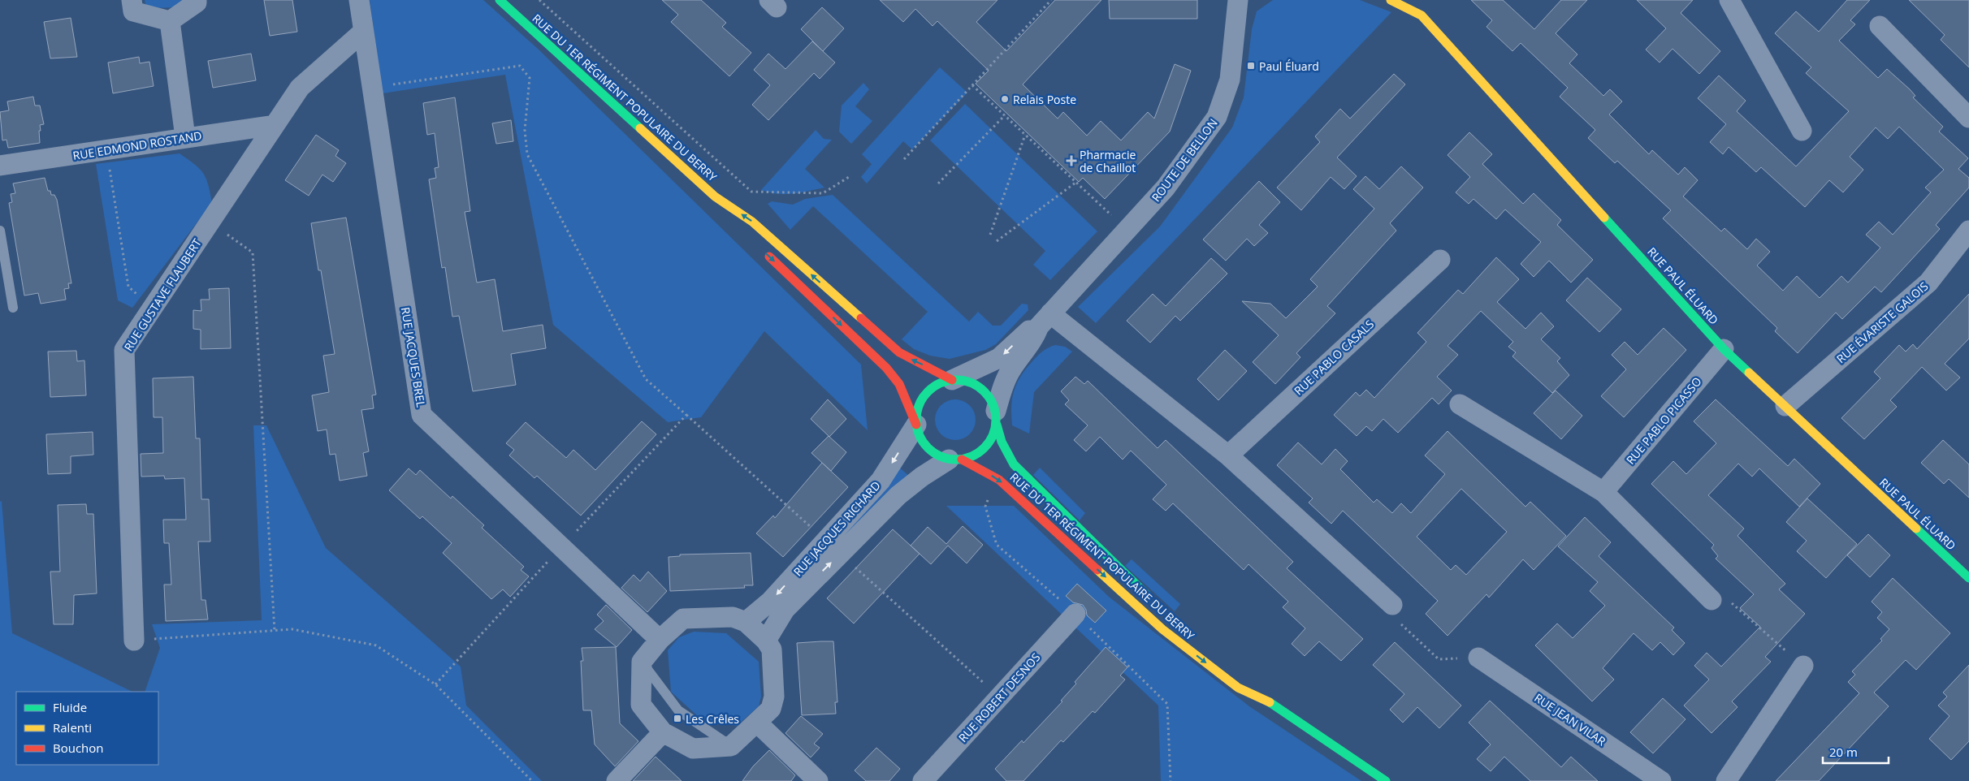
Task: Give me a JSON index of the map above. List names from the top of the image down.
{
  "streets": {
    "main road": ["RUE DU 1ER RÉGIMENT POPULAIRE DU BERRY", "RUE PAUL ÉLUARD"],
    "street": [
      "RUE EDMOND ROSTAND",
      "ROUTE DE BELLON",
      "RUE GUSTAVE FLAUBERT",
      "RUE ÉVARISTE GALOIS",
      "RUE JACQUES BREL",
      "RUE PABLO CASALS",
      "RUE PABLO PICASSO",
      "RUE JACQUES RICHARD",
      "RUE ROBERT DESNOS",
      "RUE JEAN VILAR"
    ]
  },
  "crossings": [
    ["RUE DU 1ER RÉGIMENT POPULAIRE DU BERRY", "ROUTE DE BELLON"],
    ["RUE DU 1ER RÉGIMENT POPULAIRE DU BERRY", "RUE JACQUES RICHARD"],
    ["RUE EDMOND ROSTAND", "RUE GUSTAVE FLAUBERT"],
    ["ROUTE DE BELLON", "RUE JACQUES RICHARD"],
    ["RUE PAUL ÉLUARD", "RUE ÉVARISTE GALOIS"],
    ["RUE PAUL ÉLUARD", "RUE PABLO PICASSO"],
    ["RUE GUSTAVE FLAUBERT", "RUE JACQUES BREL"],
    ["RUE JACQUES BREL", "RUE JACQUES RICHARD"]
  ],
  "places": {
    "transit": ["Paul Éluard", "Les Crêles"],
    "other": ["Relais Poste"],
    "health": ["Pharmacie de Chaillot"]
  },
  "legend": ["Fluide", "Ralenti", "Bouchon"],
  "scale_bar": "20 m"
}
